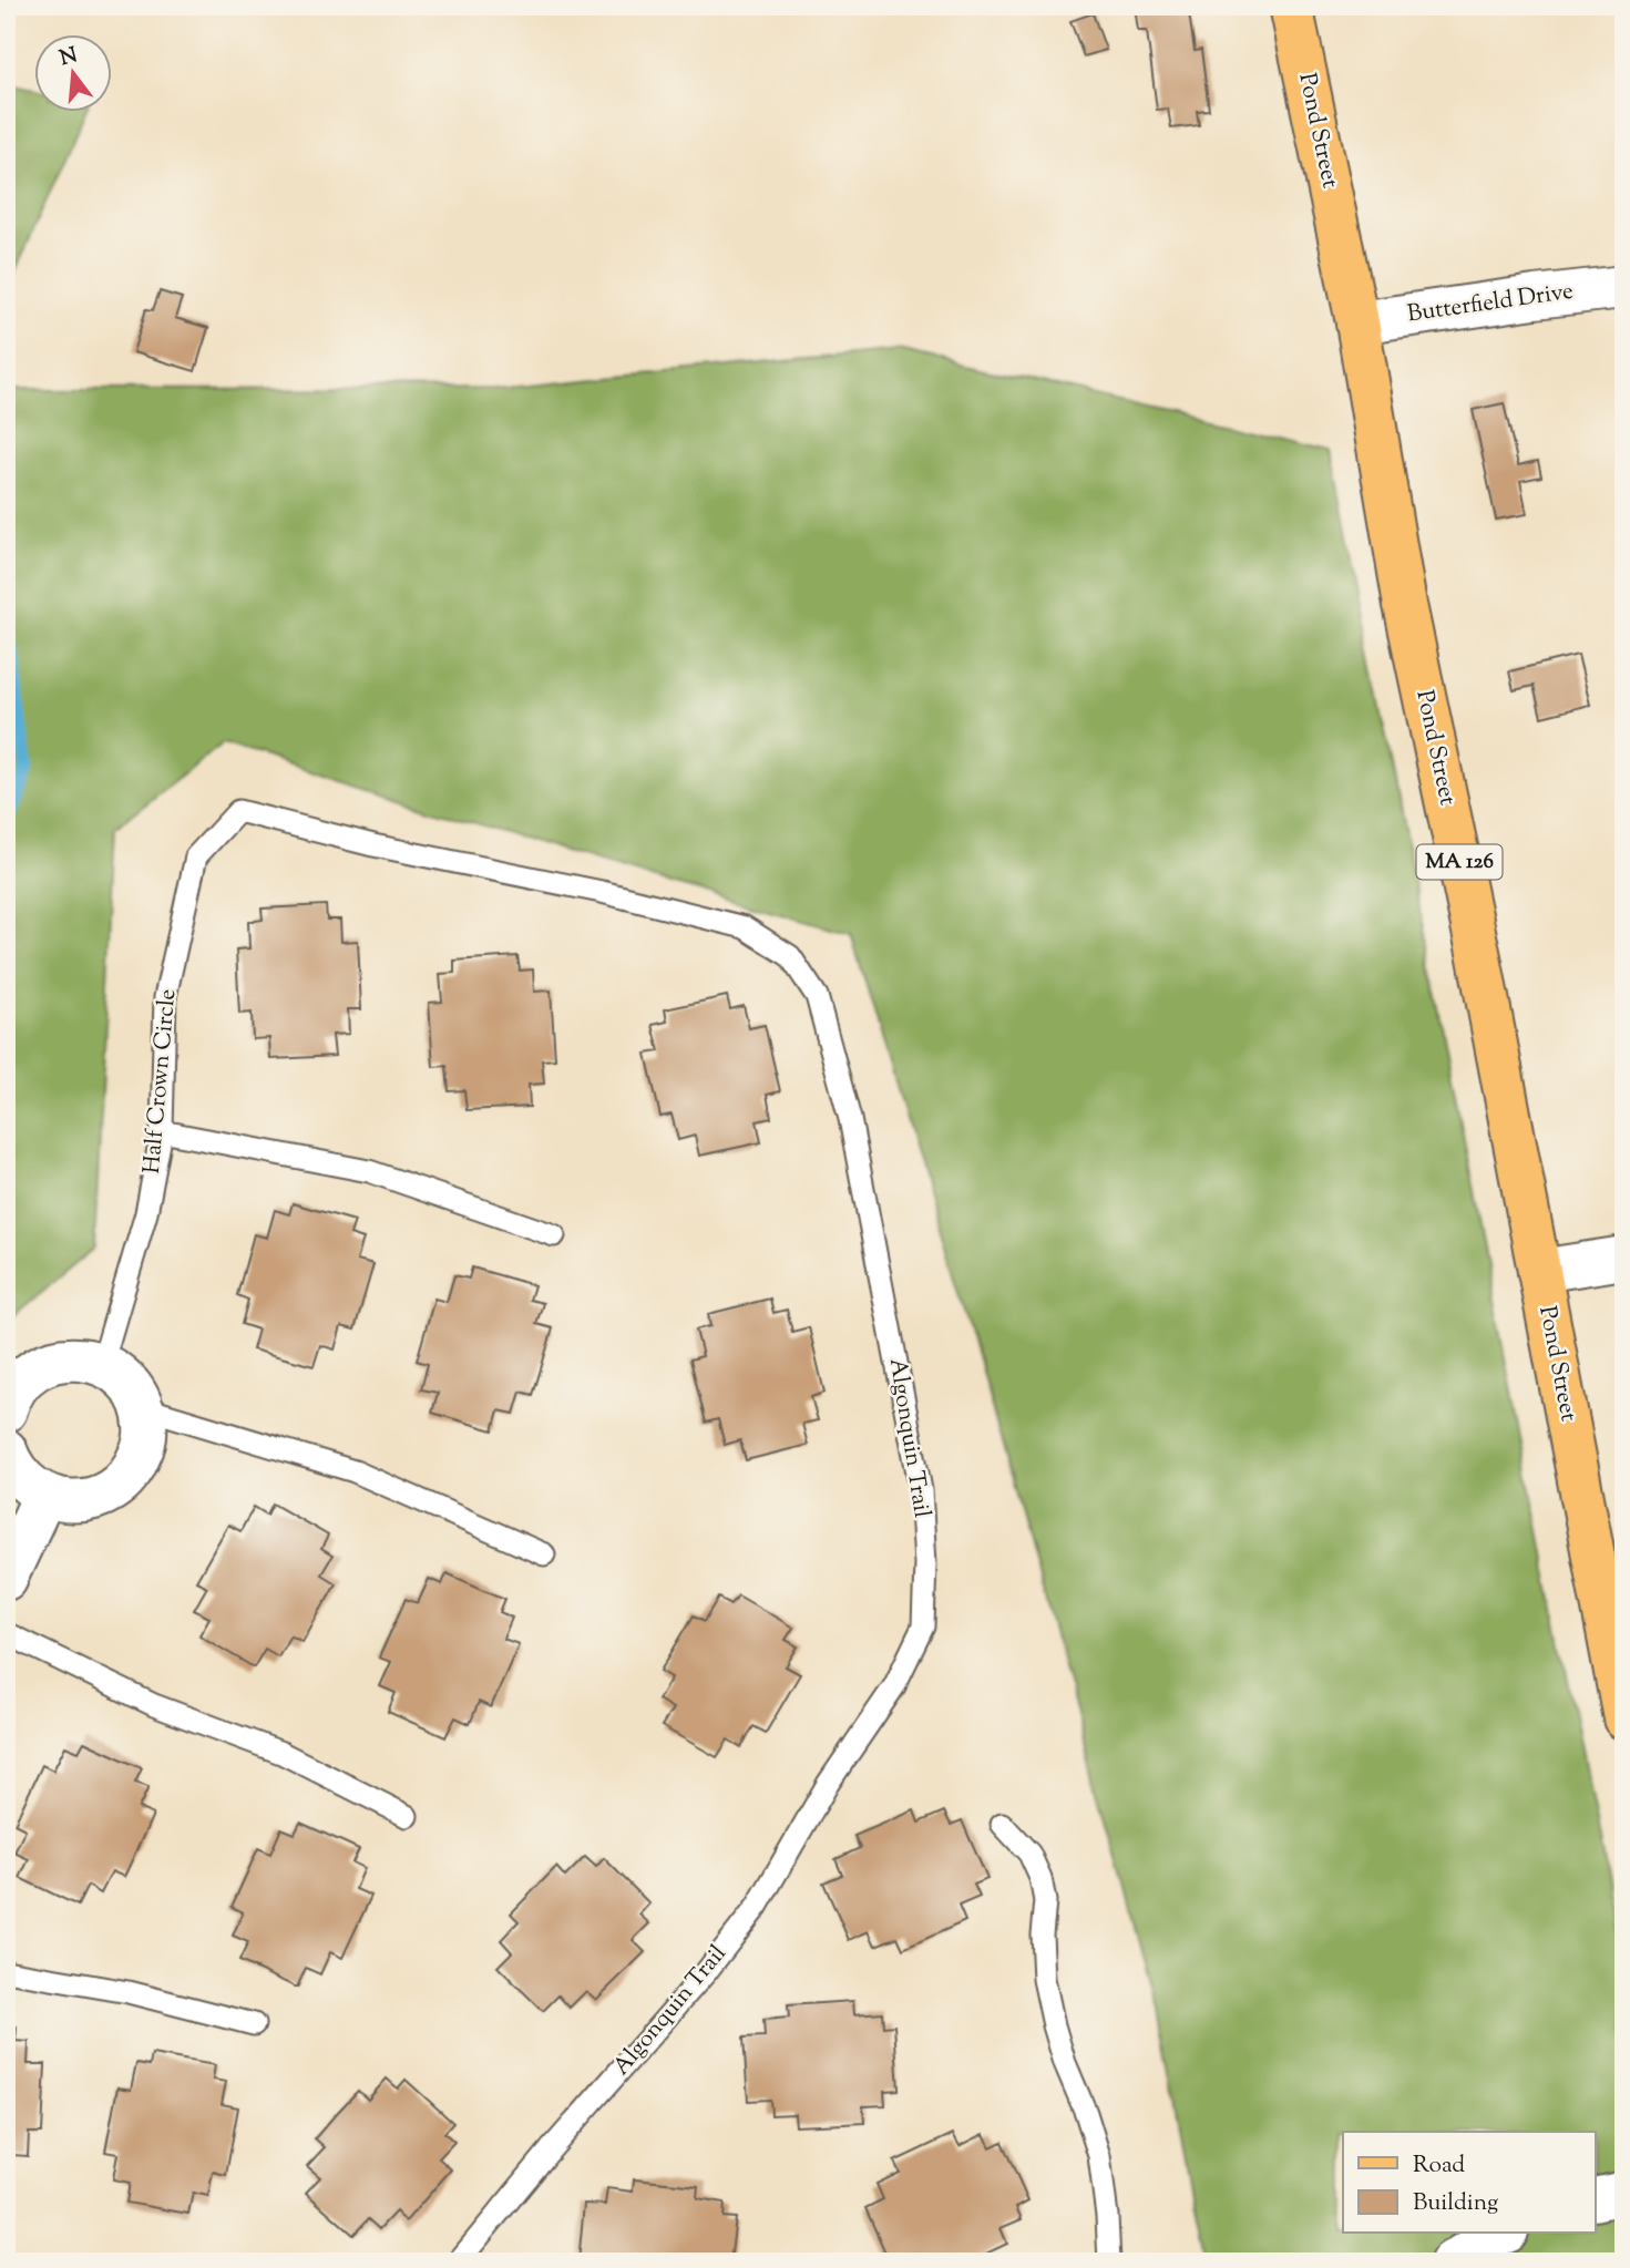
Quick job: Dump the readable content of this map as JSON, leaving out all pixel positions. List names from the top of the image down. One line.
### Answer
{"streets":{"main road":["Pond Street","MA 126"],"street":["Butterfield Drive"],"lane":["Half Crown Circle","Algonquin Trail"]},"crossings":[["Pond Street","Butterfield Drive"],["Half Crown Circle","Algonquin Trail"]],"legend":["Road","Building"],"north":"top"}
